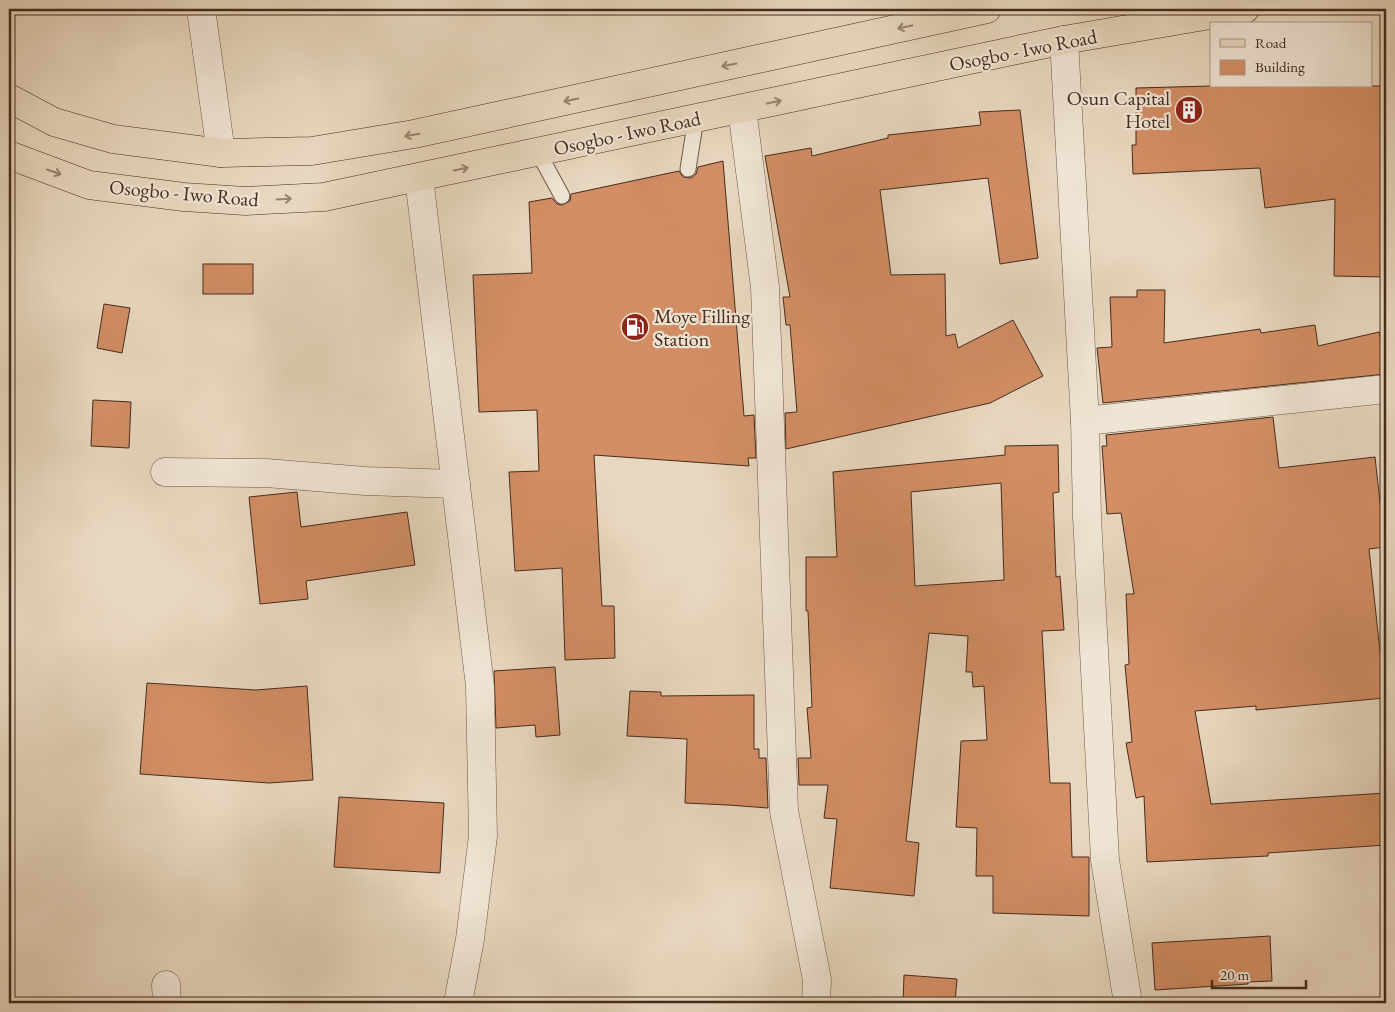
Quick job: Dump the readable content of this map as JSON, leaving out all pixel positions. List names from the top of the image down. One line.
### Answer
{"streets":{"main road":["Osogbo - Iwo Road"]},"places":{"building":["Osun Capital Hotel"],"fuel station":["Moye Filling Station"]},"legend":["Road","Building"],"scale_bar":"20 m"}
